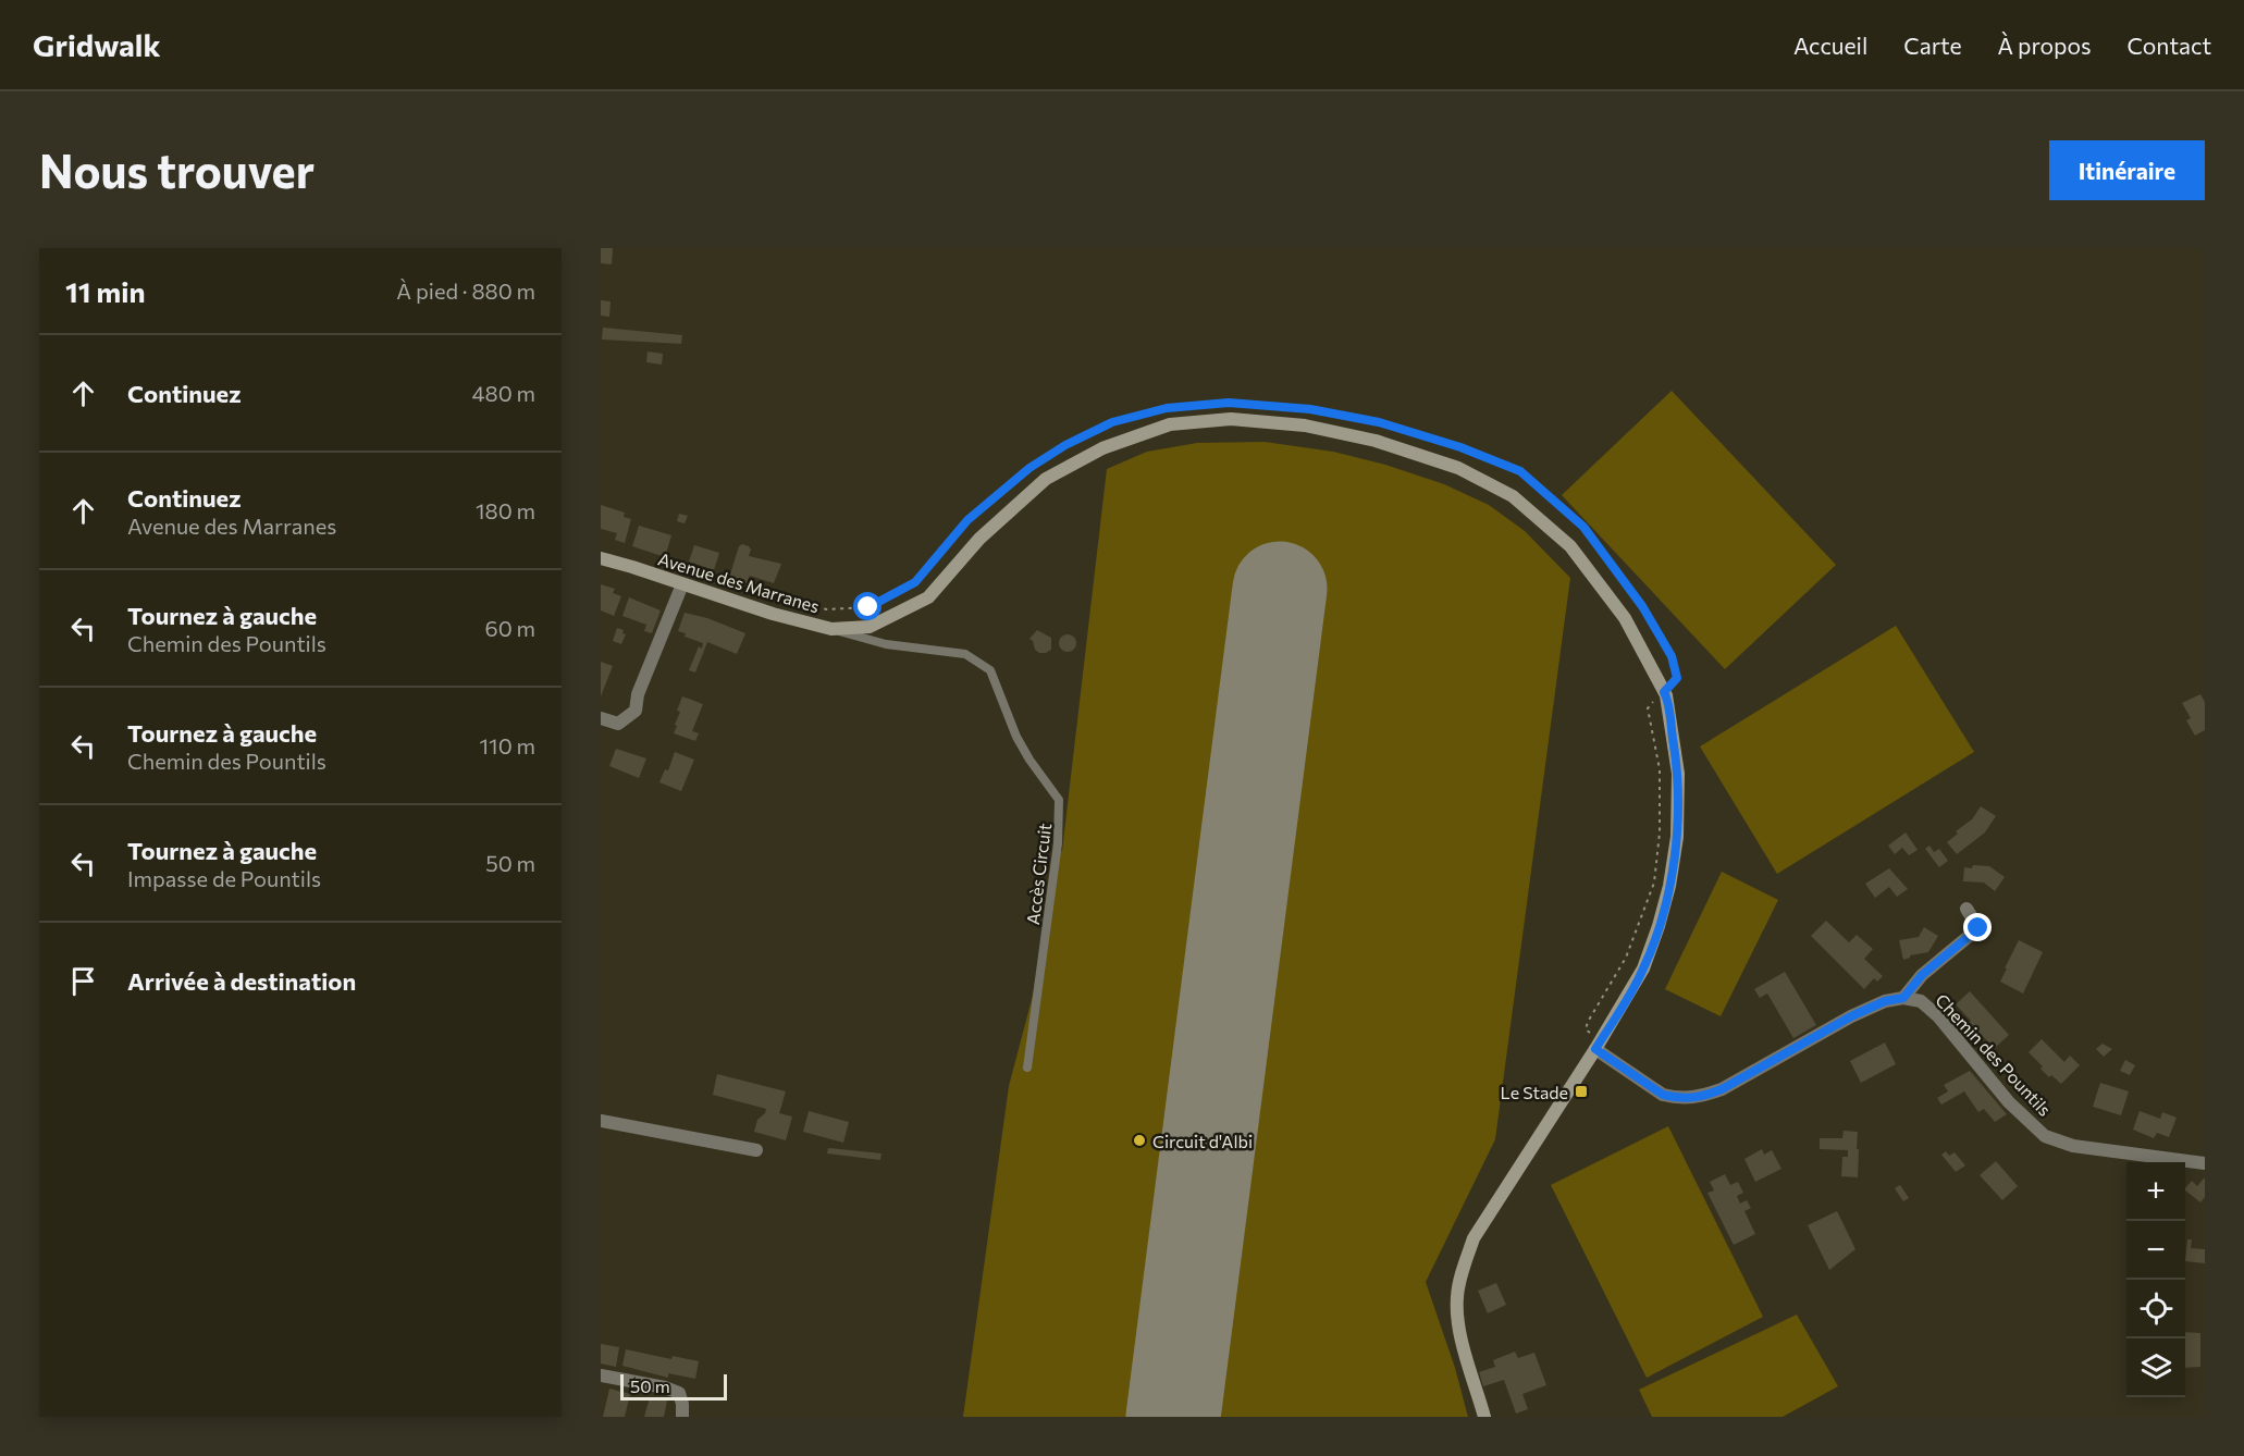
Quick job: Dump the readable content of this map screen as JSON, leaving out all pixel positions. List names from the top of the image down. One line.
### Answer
{"streets":{"street":["Avenue des Marranes","Chemin des Pountils"],"lane":["Accès Circuit"]},"crossings":[["Avenue des Marranes","Accès Circuit"]],"places":{"transit":["Le Stade"],"other":["Circuit d'Albi"]},"scale_bar":"50 m","page":{"header":"Gridwalk","nav":["Accueil","Carte","À propos","Contact"],"buttons":"Itinéraire","title":"Nous trouver","heading":["11 min","À pied · 880 m"],"list":[["Continuez","480 m"],["Continuez","Avenue des Marranes","180 m"],["Tournez à gauche","Chemin des Pountils","60 m"],["Tournez à gauche","Chemin des Pountils","110 m"],["Tournez à gauche","Impasse de Pountils","50 m"],"Arrivée à destination"],"map_buttons":["+","−"],"scale":"50 m"}}
